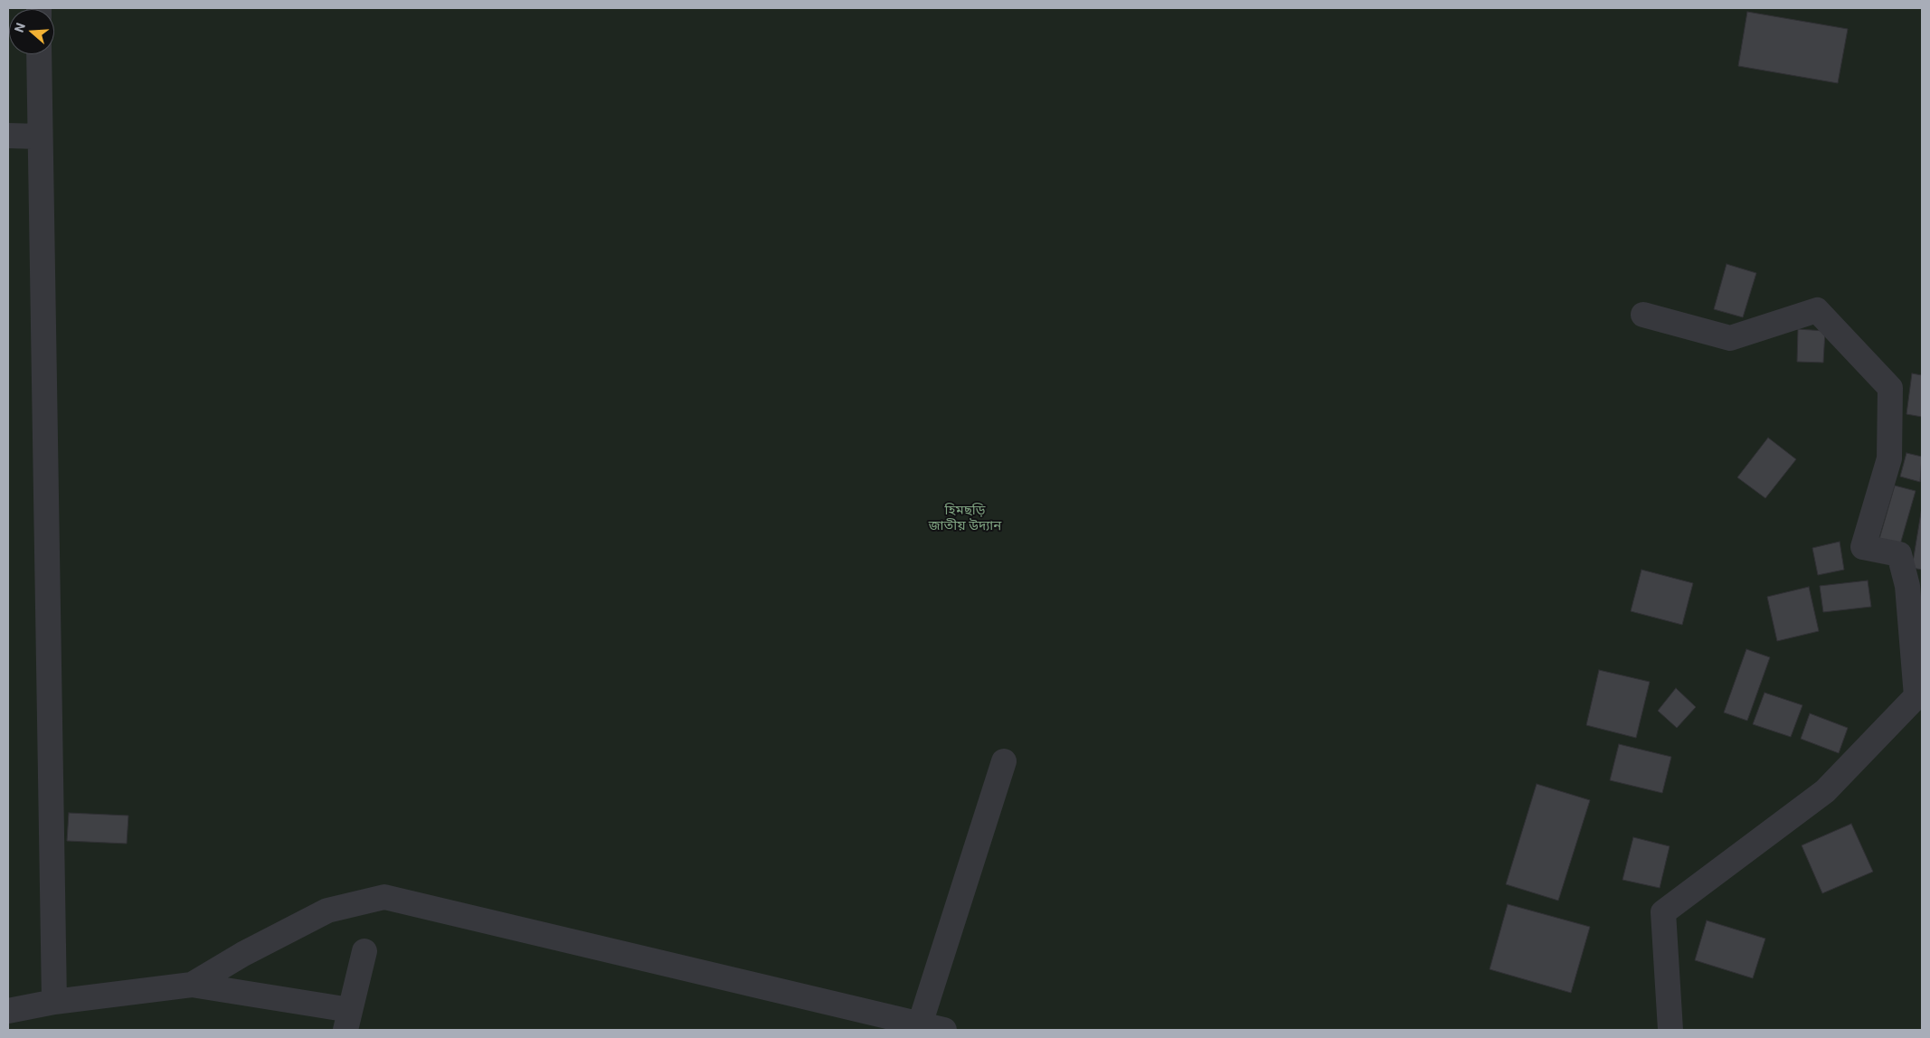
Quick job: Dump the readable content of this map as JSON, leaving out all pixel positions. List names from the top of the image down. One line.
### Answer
{"parks":["হিমছড়ি জাতীয় উদ্যান"],"north":"left"}
